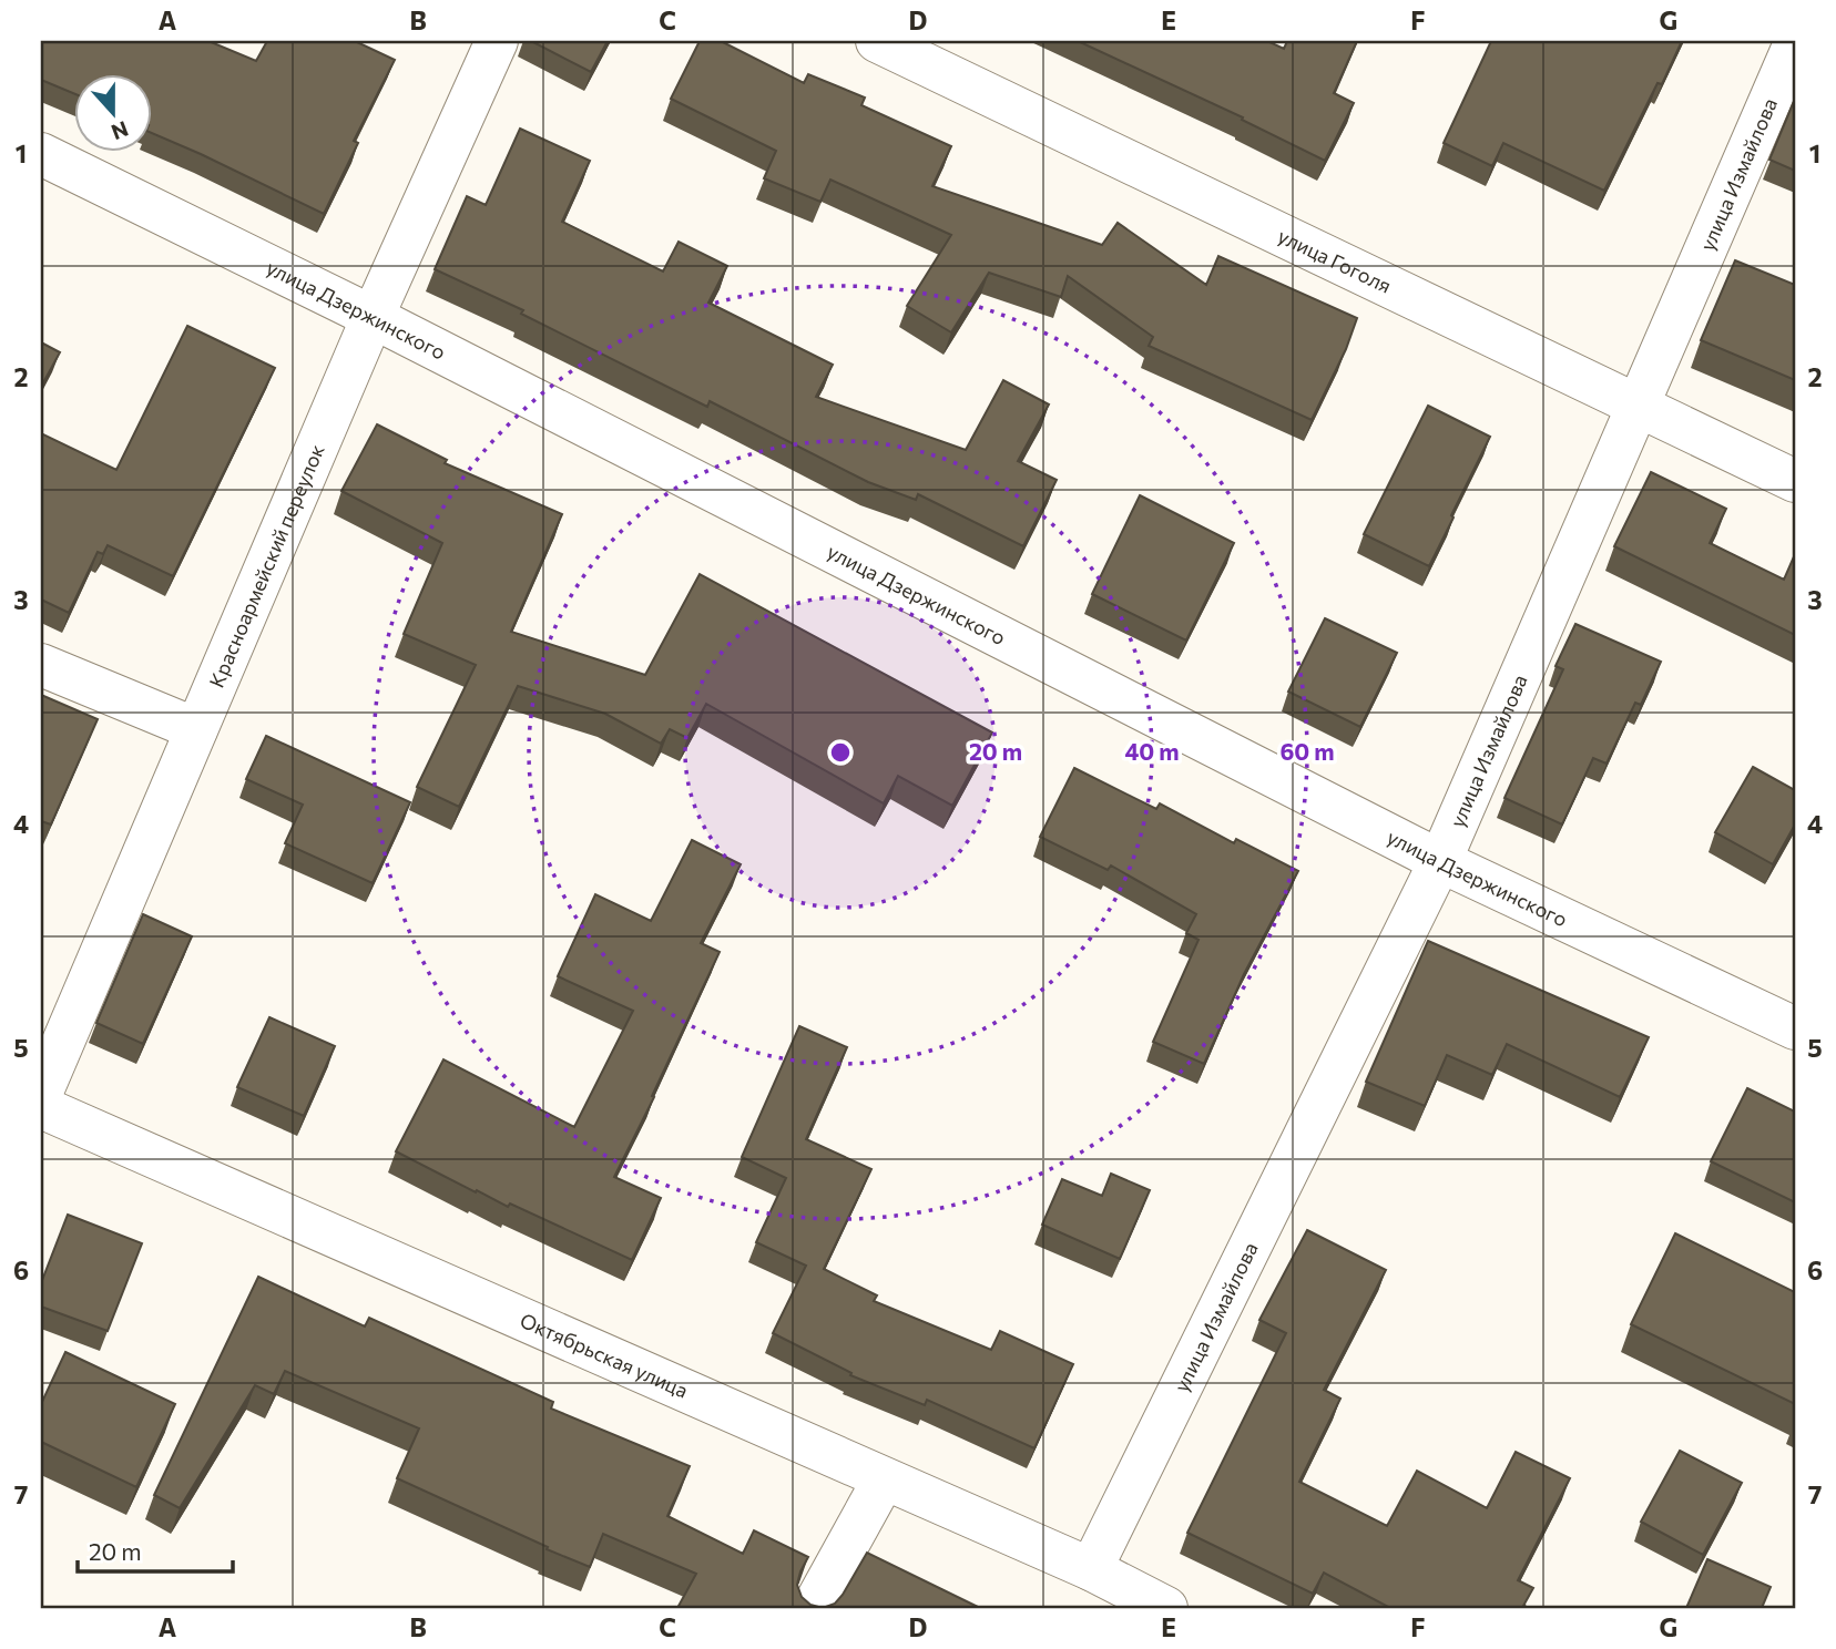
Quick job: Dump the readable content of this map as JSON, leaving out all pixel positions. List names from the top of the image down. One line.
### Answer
{"streets":{"street":["улица Измайлова","улица Гоголя","улица Дзержинского","Красноармейский переулок","Октябрьская улица"]},"crossings":[["улица Измайлова","улица Гоголя"],["улица Измайлова","улица Дзержинского"],["улица Измайлова","Октябрьская улица"],["улица Дзержинского","Красноармейский переулок"]],"scale_bar":"20 m","north":"bottom","grid":{"columns":["A","B","C","D","E","F","G"],"rows":["1","2","3","4","5","6","7"]},"rings":["20 m","40 m","60 m"]}
